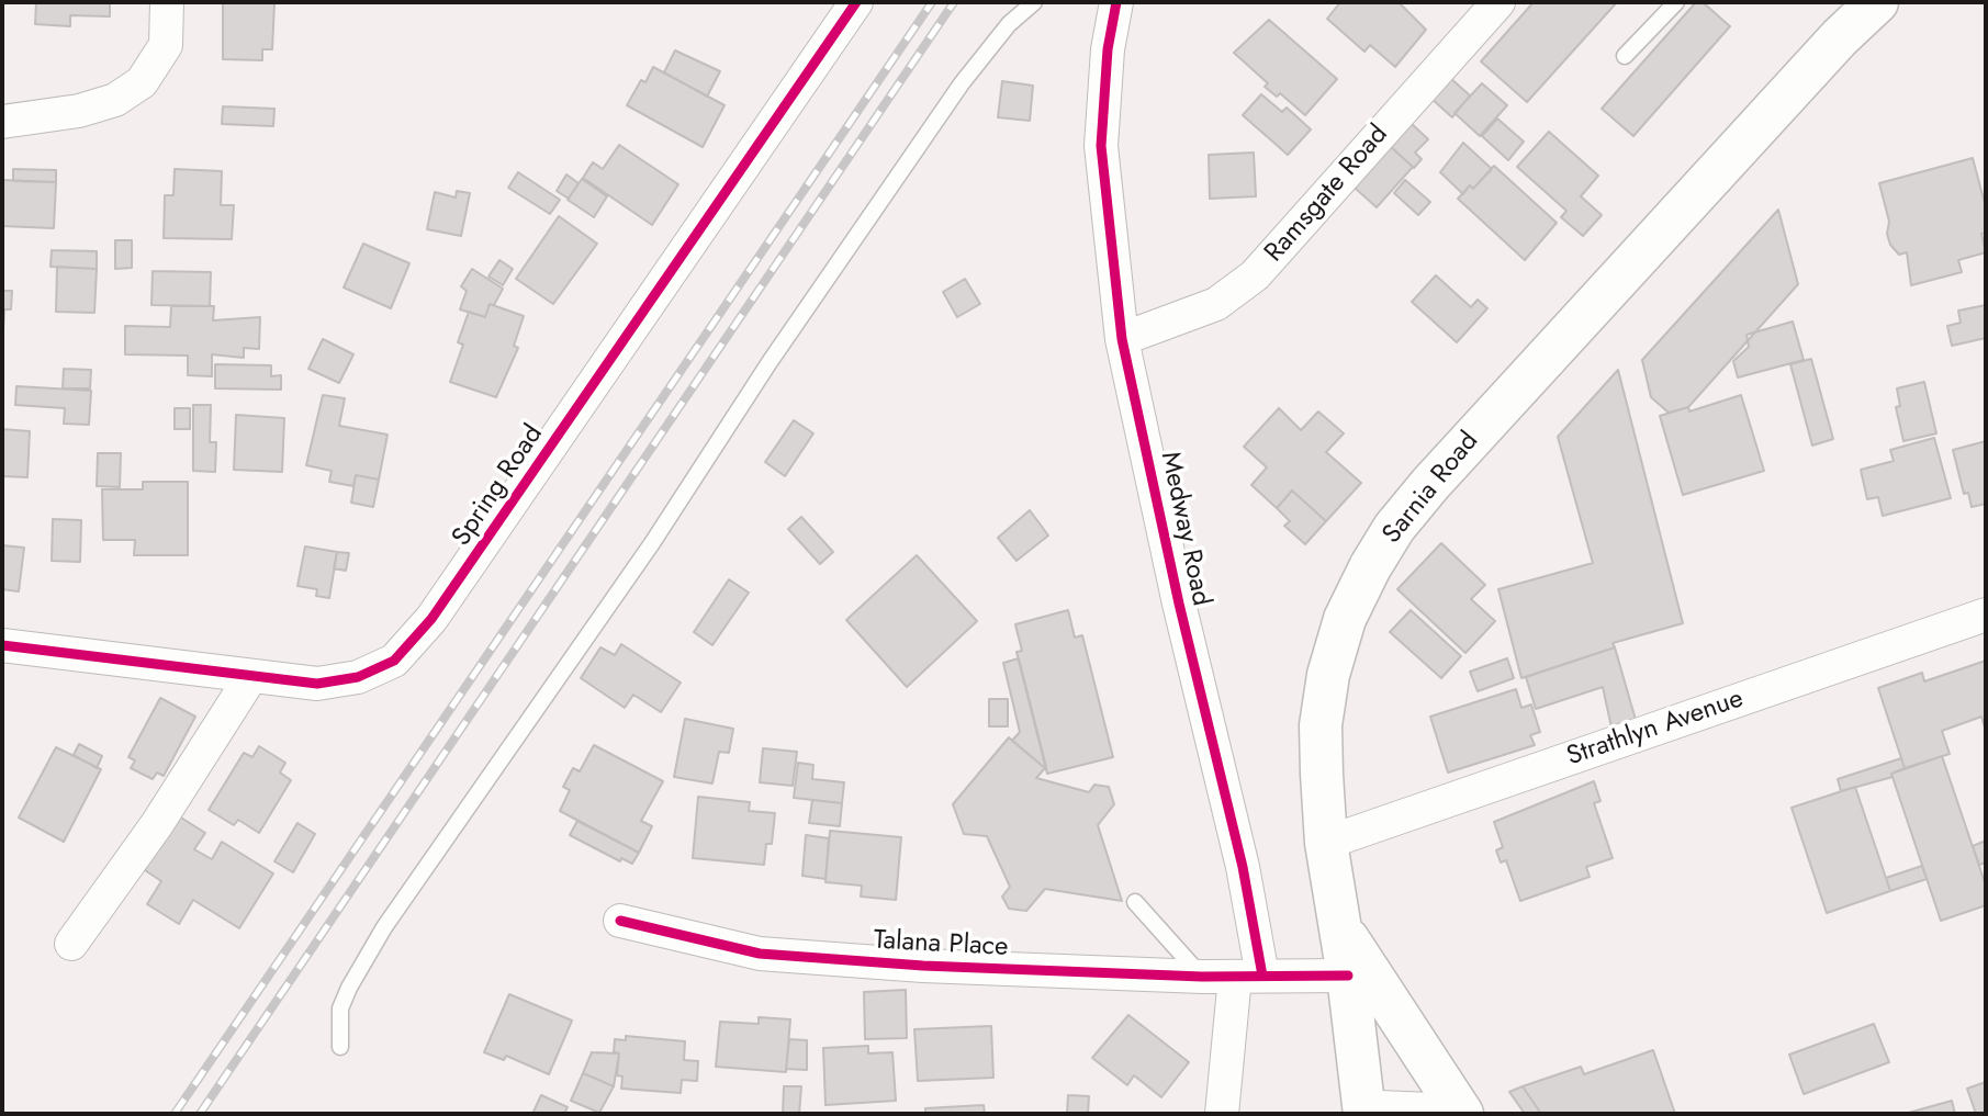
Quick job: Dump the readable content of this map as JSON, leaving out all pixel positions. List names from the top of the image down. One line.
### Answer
{"streets":{"main road":["Sarnia Road"],"street":["Ramsgate Road","Spring Road","Medway Road","Strathlyn Avenue","Talana Place"]},"crossings":[["Ramsgate Road","Medway Road"],["Sarnia Road","Strathlyn Avenue"],["Medway Road","Talana Place"]]}
